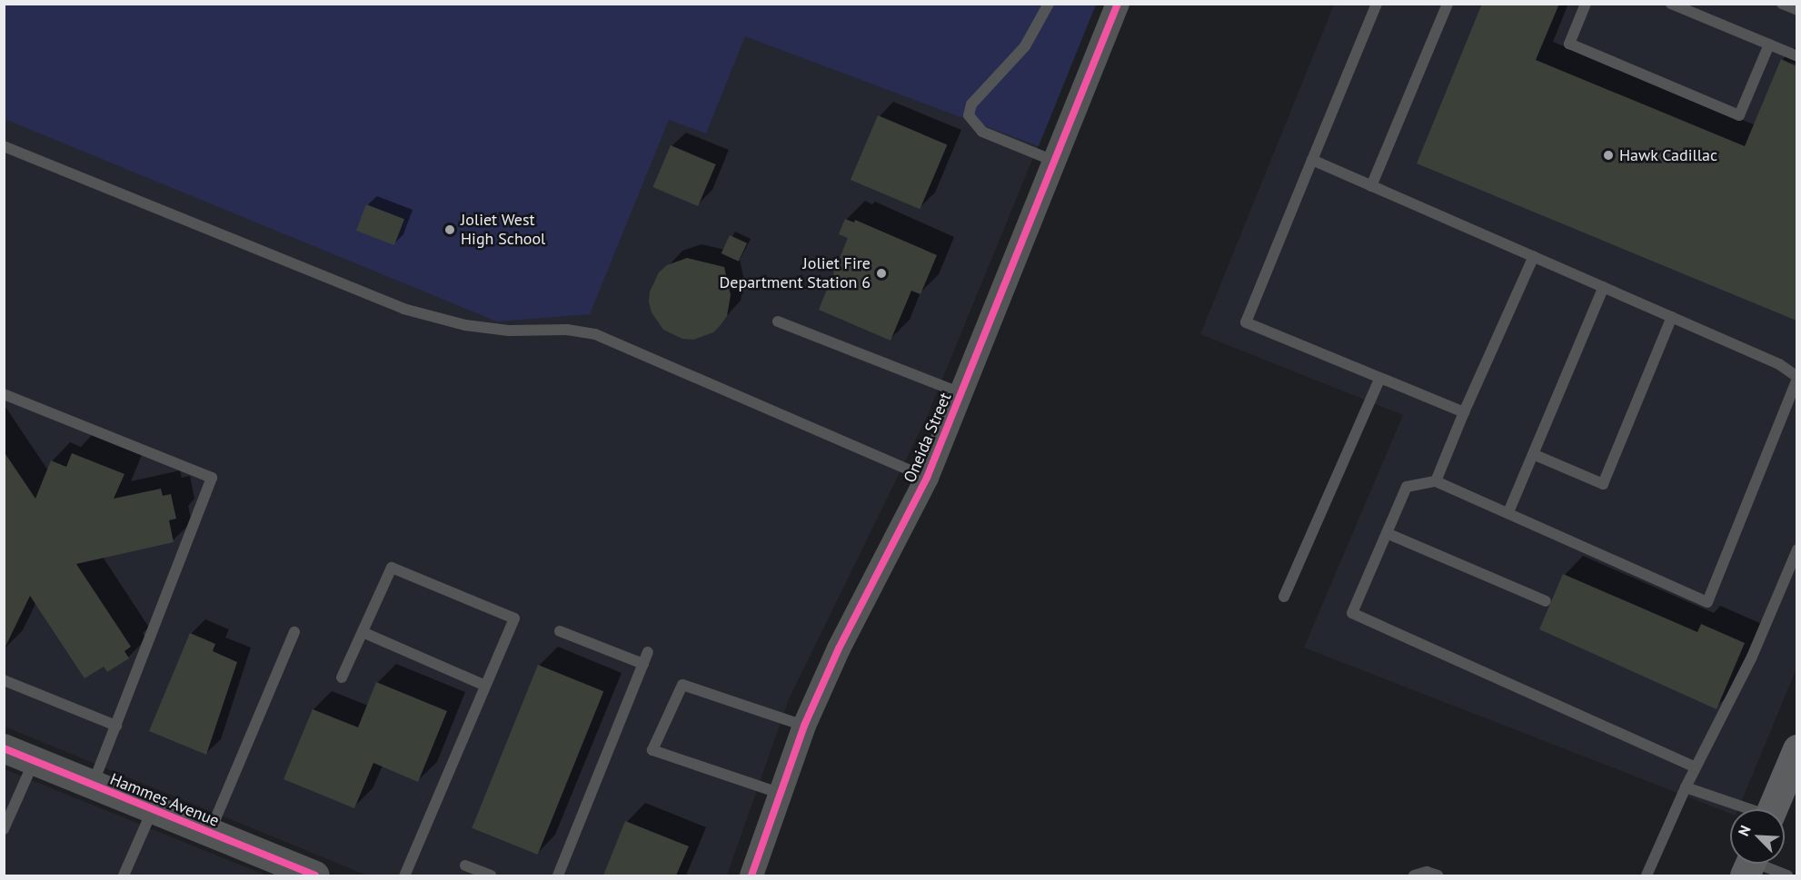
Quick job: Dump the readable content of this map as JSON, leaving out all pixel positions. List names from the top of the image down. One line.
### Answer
{"streets":{"street":["Oneida Street","Hammes Avenue"]},"places":["Hawk Cadillac","Joliet West High School","Joliet Fire Department Station 6"],"north":"top left"}
